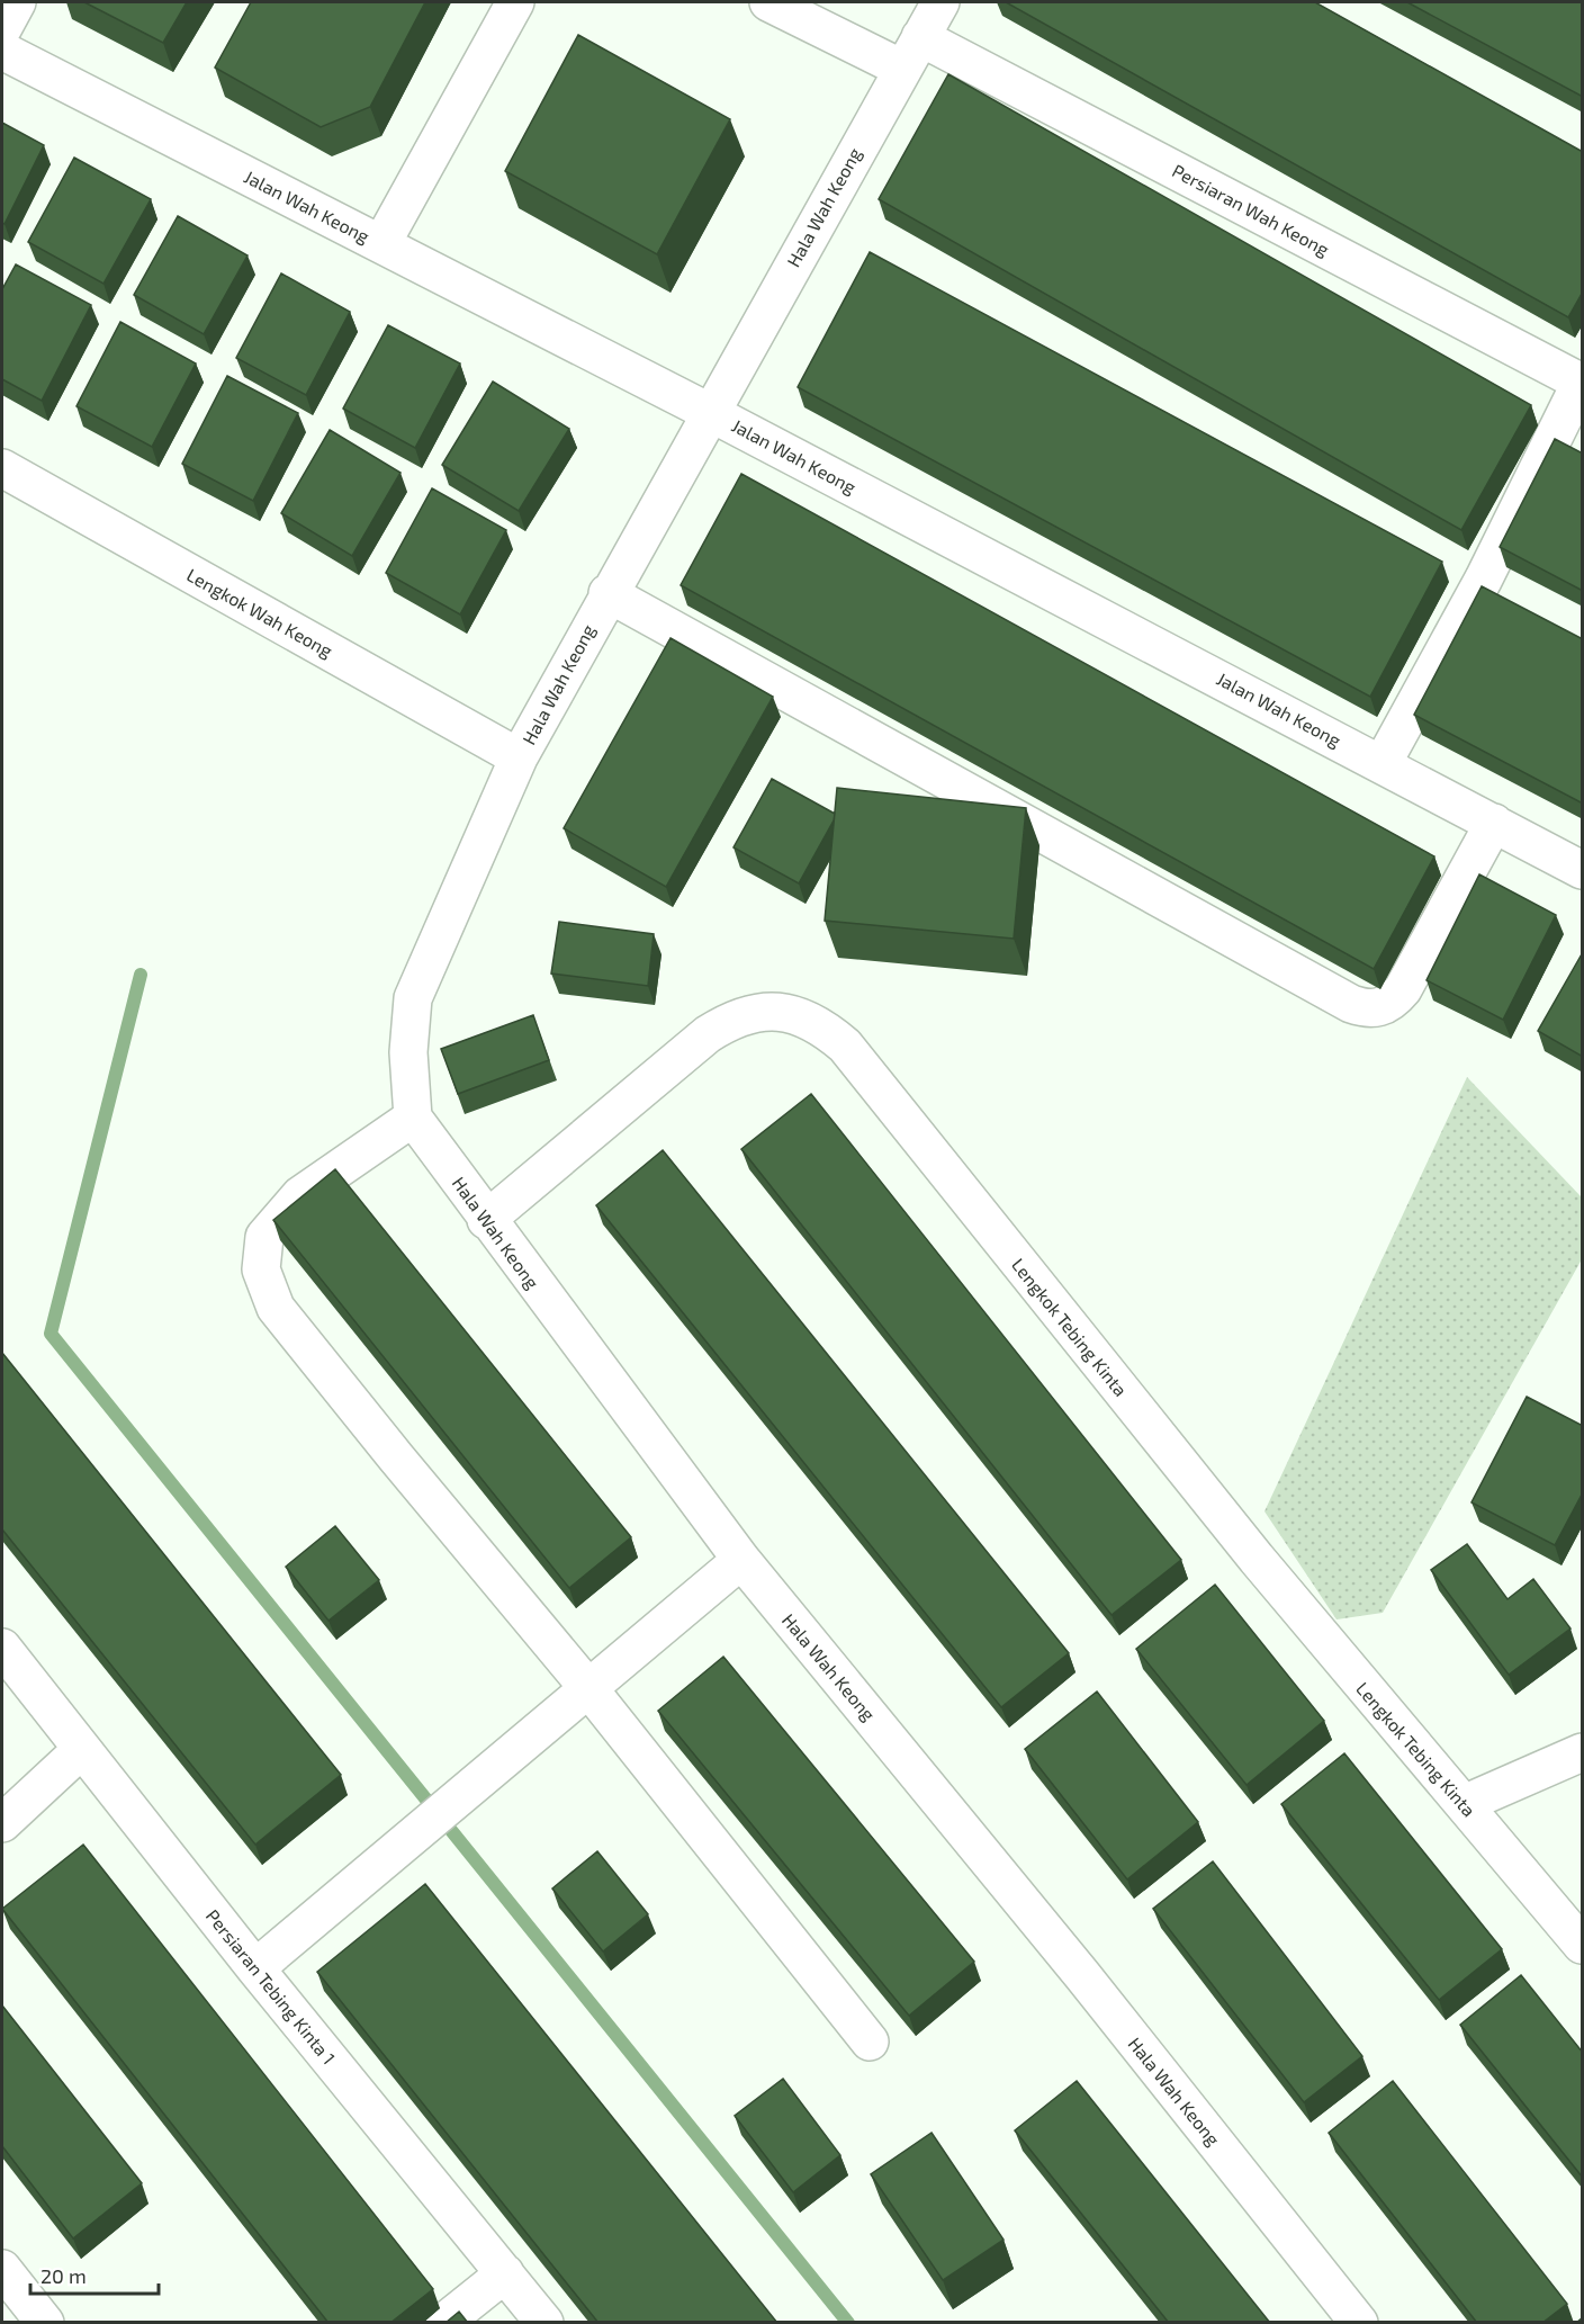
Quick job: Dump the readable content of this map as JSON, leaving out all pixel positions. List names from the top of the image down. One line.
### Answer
{"streets":{"street":["Jalan Wah Keong","Hala Wah Keong","Persiaran Wah Keong","Lengkok Wah Keong","Lengkok Tebing Kinta","Persiaran Tebing Kinta 1"]},"crossings":[["Jalan Wah Keong","Hala Wah Keong"],["Hala Wah Keong","Persiaran Wah Keong"],["Hala Wah Keong","Lengkok Wah Keong"],["Hala Wah Keong","Lengkok Tebing Kinta"]],"scale_bar":"20 m"}
